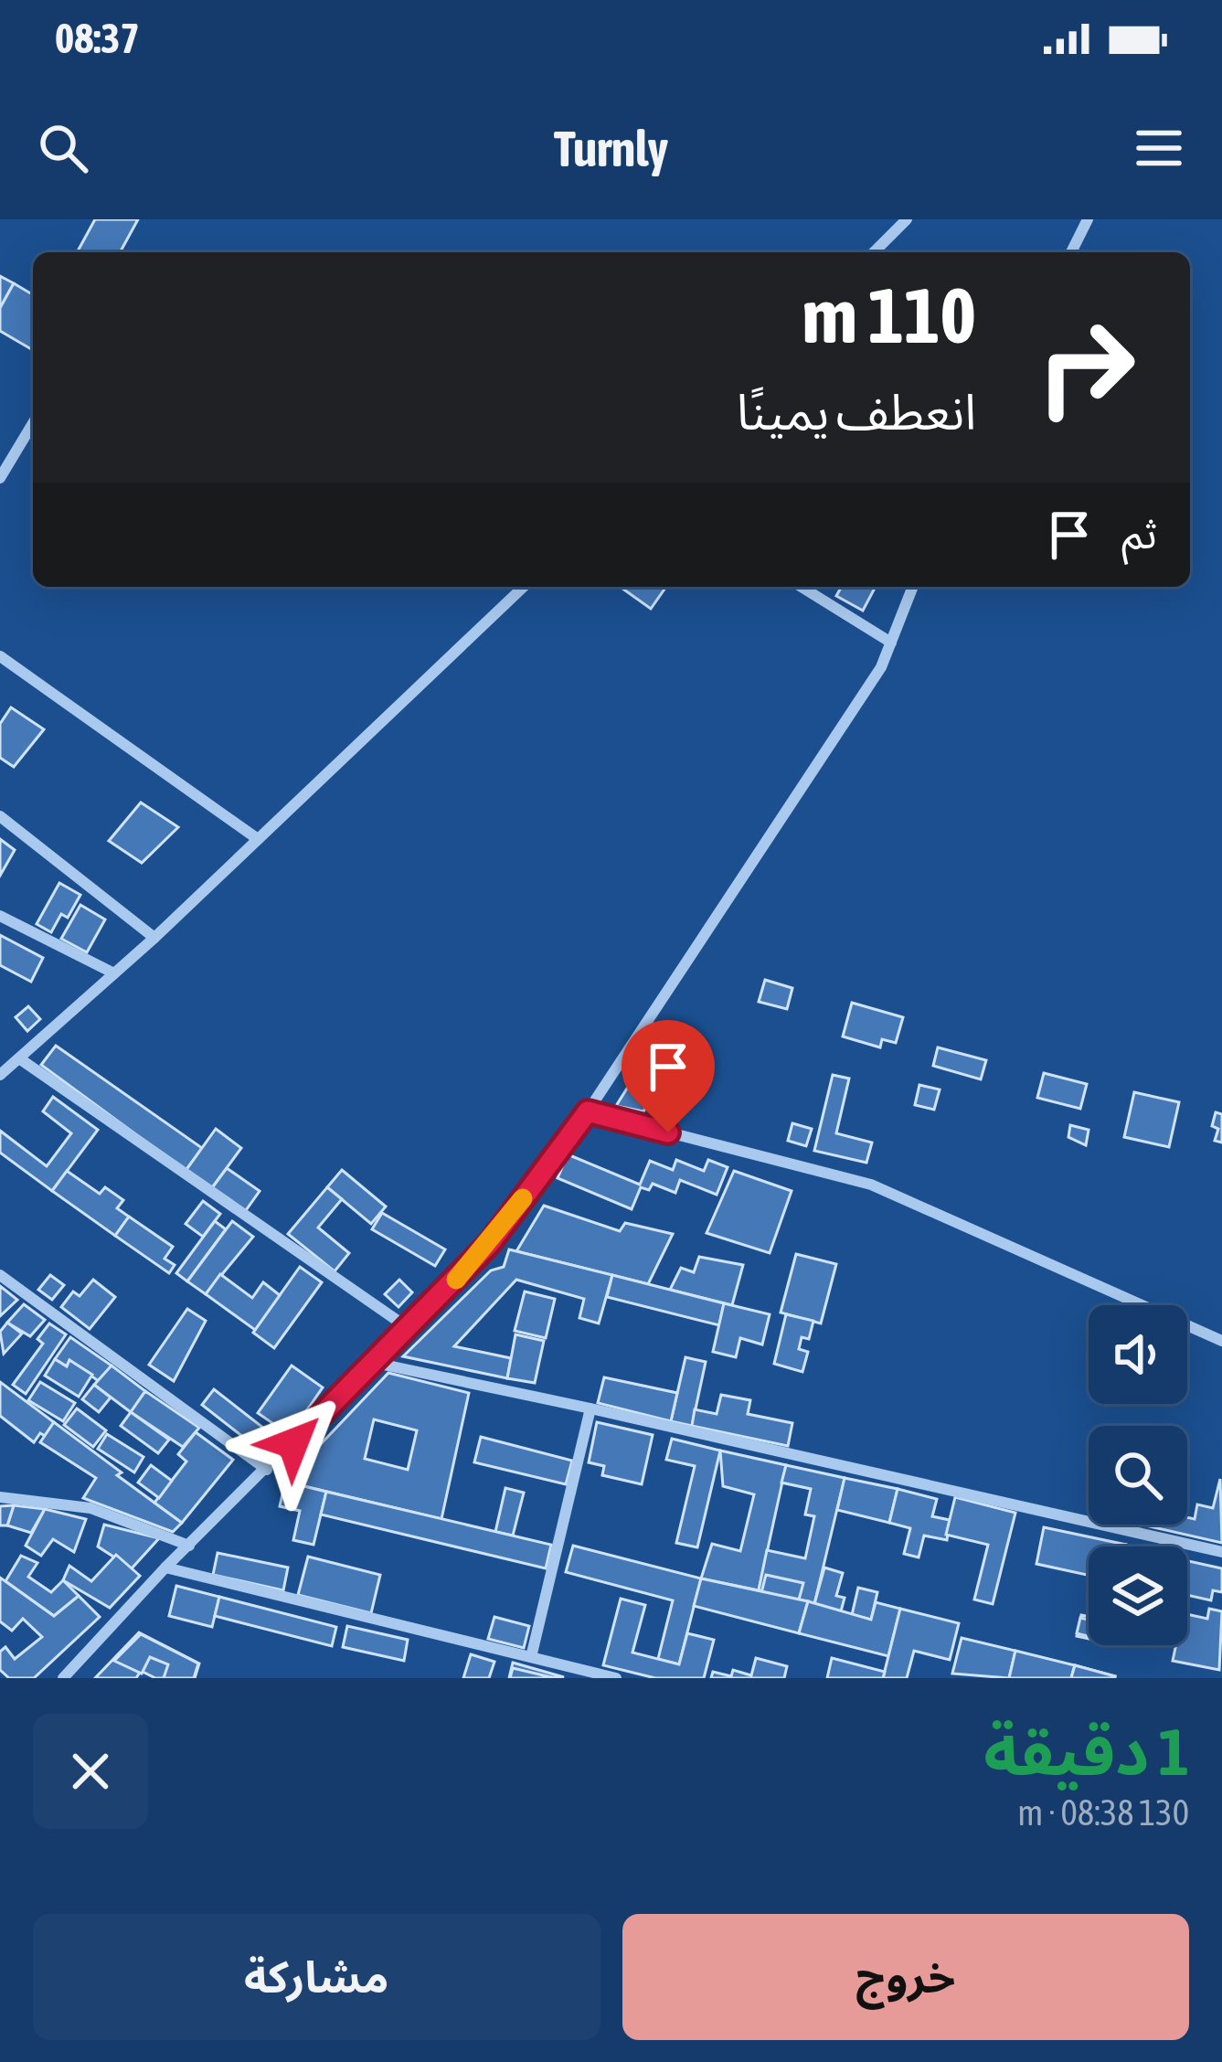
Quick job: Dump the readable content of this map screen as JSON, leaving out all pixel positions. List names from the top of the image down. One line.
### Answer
{"page":{"status":"08:37","header":"Turnly","turn":["110 m","انعطف يمينًا"],"then":"ثم","heading":["1 دقيقة","130 m · 08:38"],"buttons":["خروج","مشاركة"]}}
